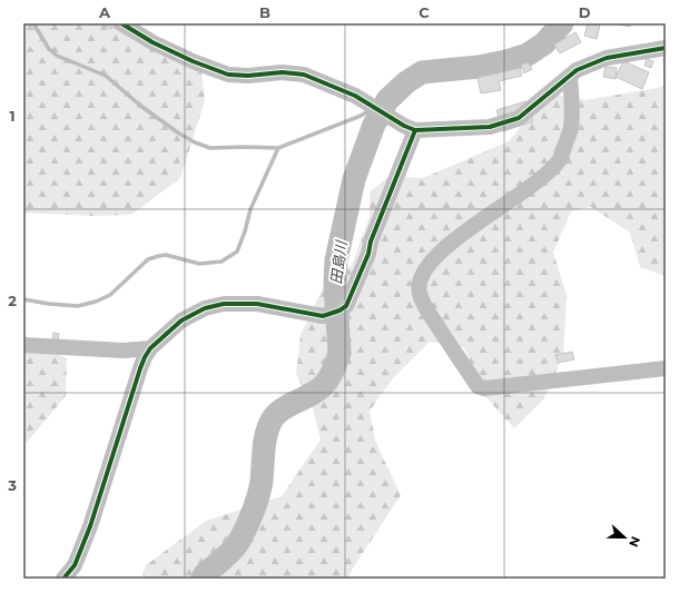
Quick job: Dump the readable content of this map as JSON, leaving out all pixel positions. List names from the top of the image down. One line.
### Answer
{"water":["田島川"],"north":"right","grid":{"columns":["A","B","C","D"],"rows":["1","2","3"]}}
